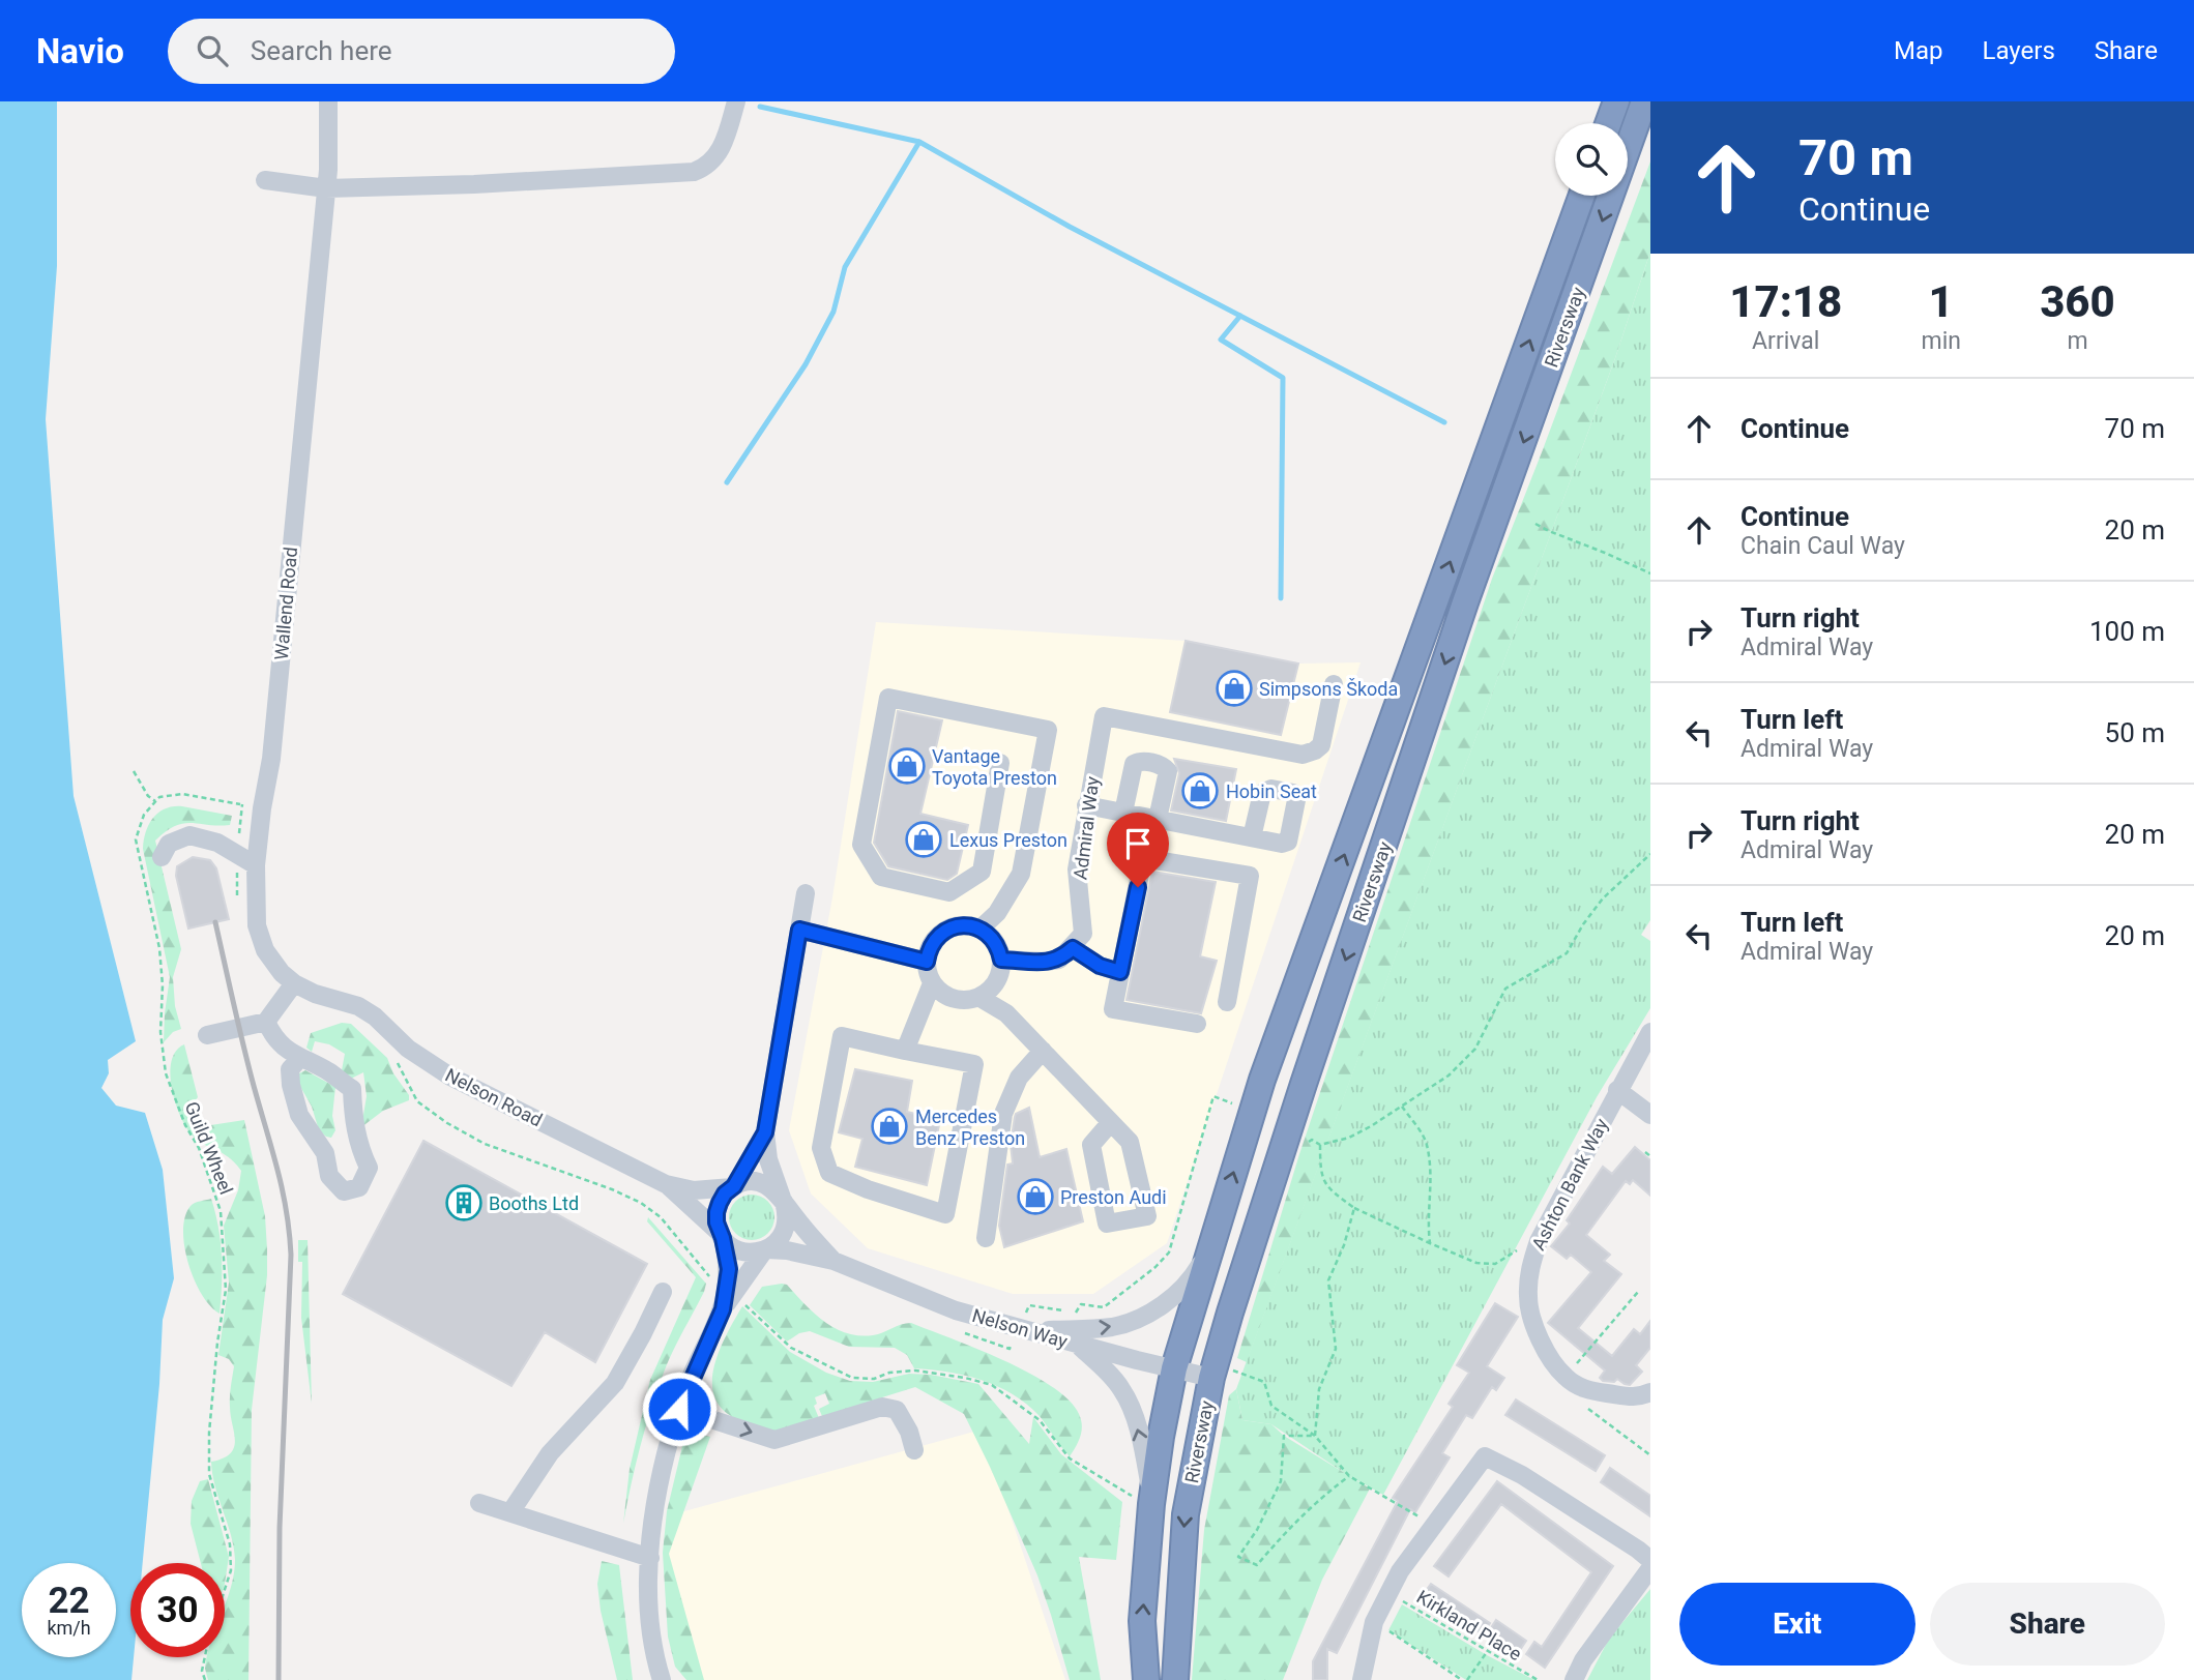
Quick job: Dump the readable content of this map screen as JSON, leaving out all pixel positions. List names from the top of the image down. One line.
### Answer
{"streets":{"highway":["Riversway"],"street":["Wallend Road","Admiral Way","Nelson Road","Ashton Bank Way","Nelson Way"],"path":["Guild Wheel","Kirkland Place"]},"crossings":[["Riversway","Nelson Way"],["Wallend Road","Nelson Road"],["Nelson Road","Nelson Way"]],"places":{"shop":["Simpsons Škoda","Vantage Toyota Preston","Hobin Seat","Lexus Preston","Mercedes Benz Preston","Preston Audi"],"building":["Booths Ltd"]},"page":{"header":"Navio","search":"Search here","nav":["Map","Layers","Share"],"turn":["70 m","Continue"],"eta":["17:18","Arrival","1","min","360","m"],"list":[{"name":"Continue","value":"70 m"},{"name":"Continue","note":"Chain Caul Way","value":"20 m"},{"name":"Turn right","note":"Admiral Way","value":"100 m"},{"name":"Turn left","note":"Admiral Way","value":"50 m"},{"name":"Turn right","note":"Admiral Way","value":"20 m"},{"name":"Turn left","note":"Admiral Way","value":"20 m"}],"speed":"22 km/h","limit":"30","buttons":["Exit","Share"]}}
